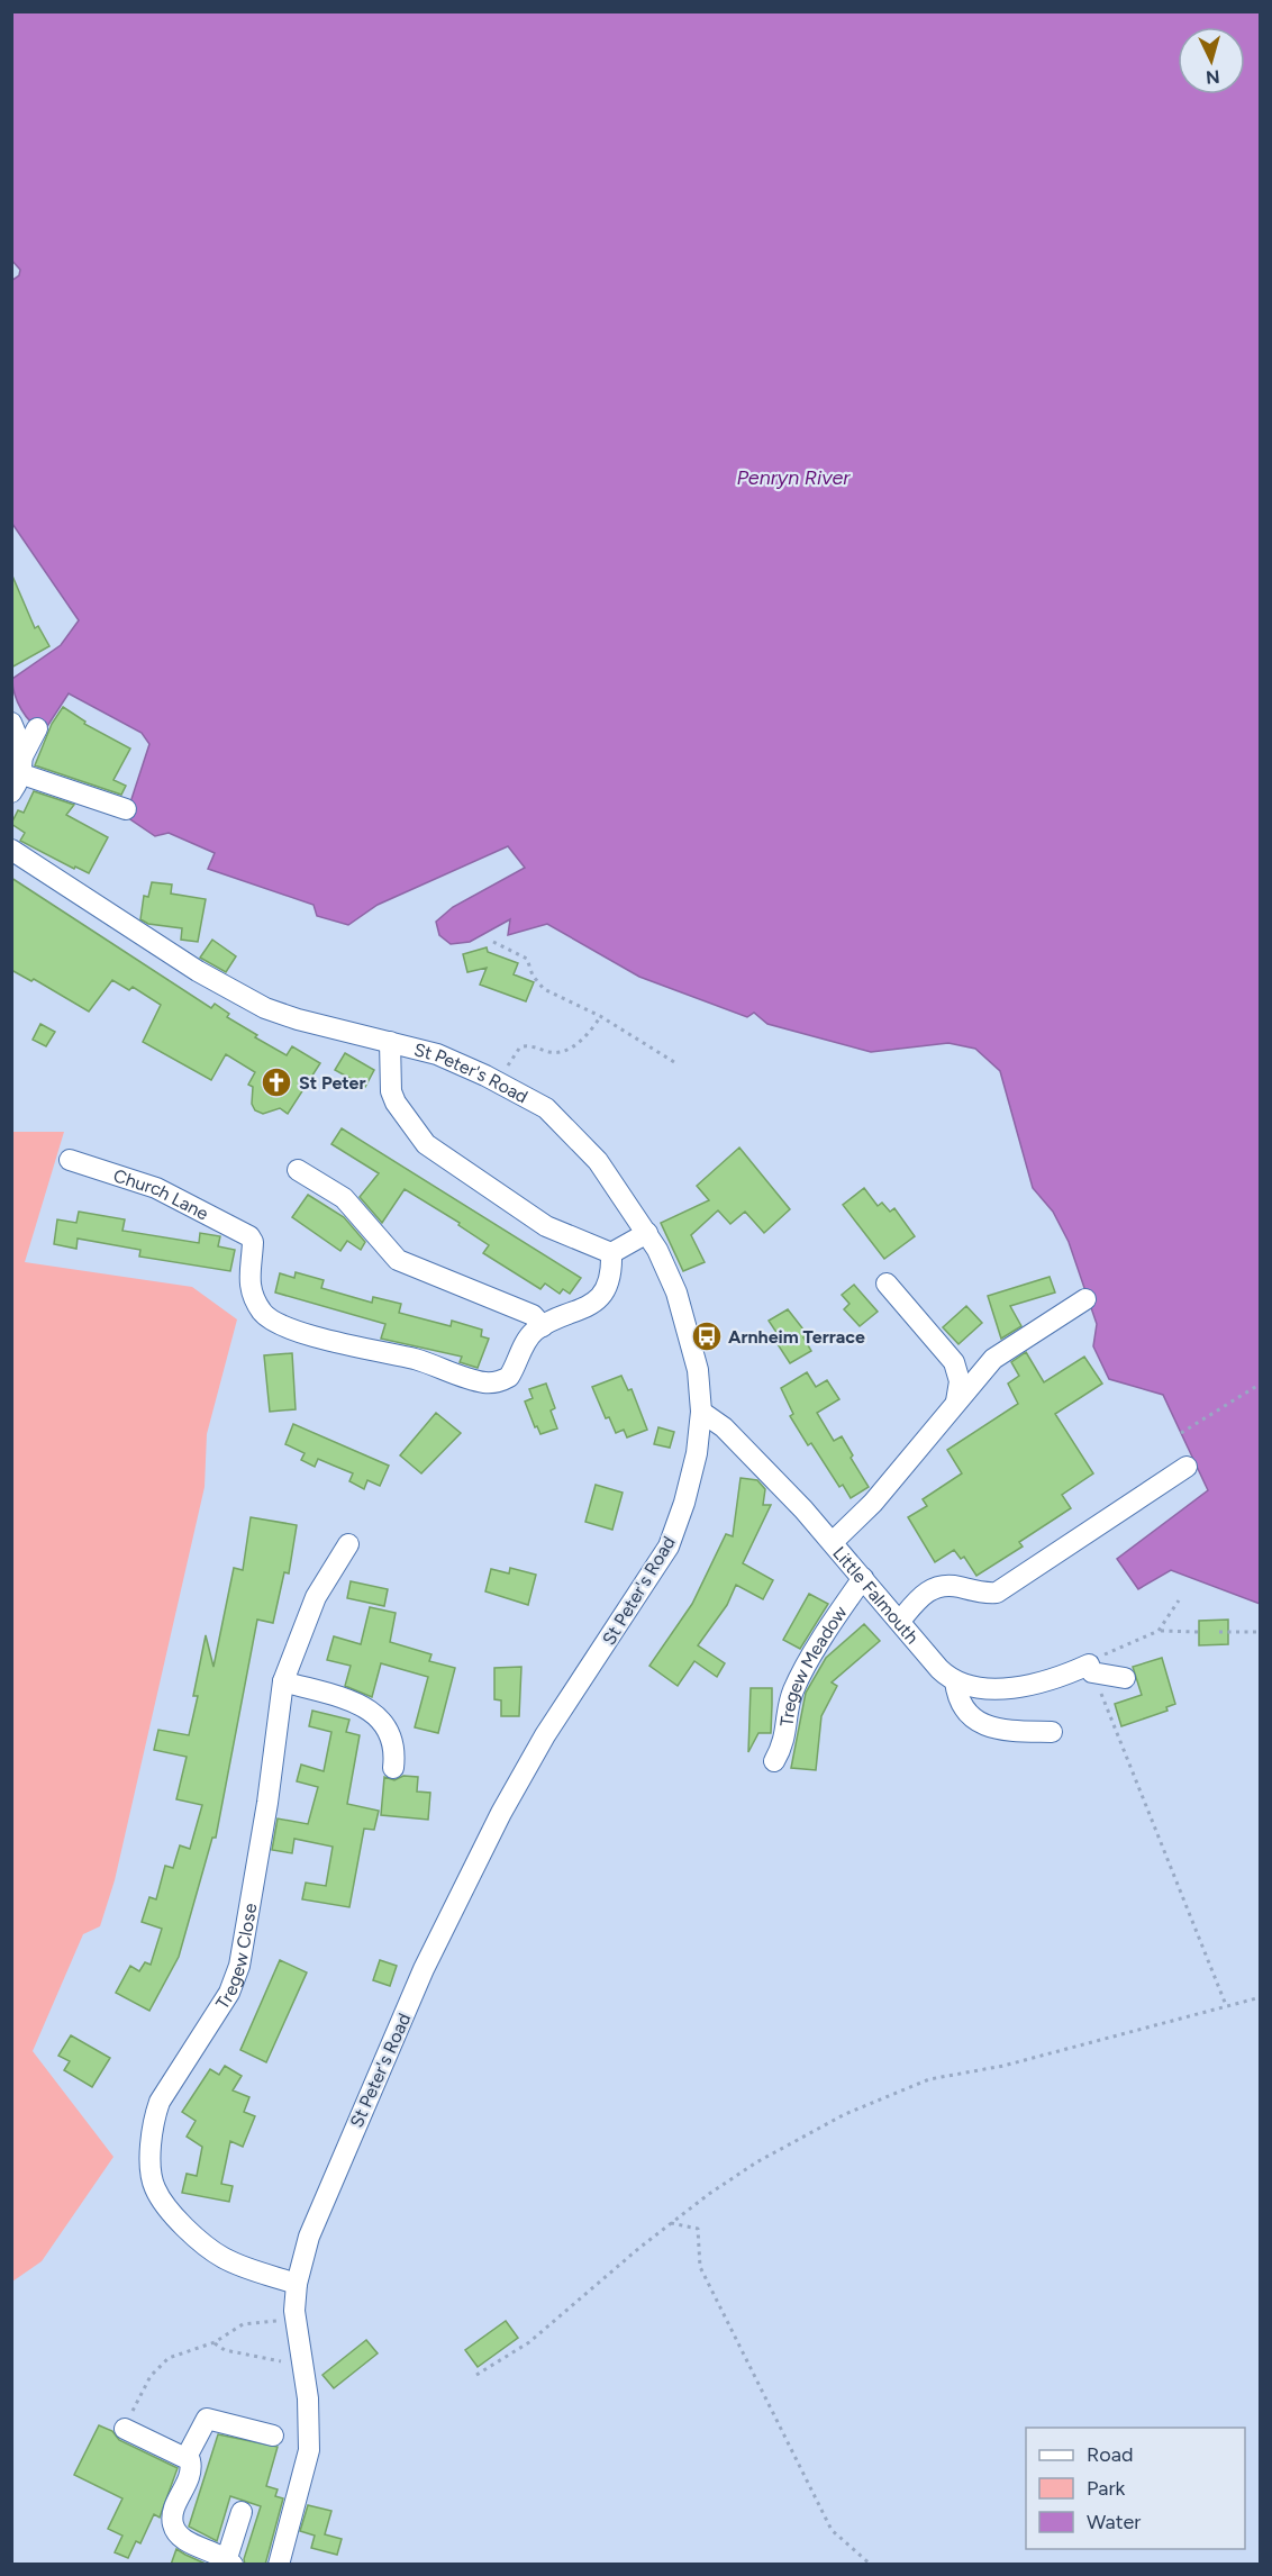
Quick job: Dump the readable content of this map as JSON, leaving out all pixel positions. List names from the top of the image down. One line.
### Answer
{"streets":{"street":["St Peter's Road","Church Lane","Little Falmouth","Tregew Meadow","Tregew Close"]},"crossings":[["St Peter's Road","Little Falmouth"],["St Peter's Road","Tregew Close"],["Little Falmouth","Tregew Meadow"]],"water":["Penryn River"],"places":{"church":["St Peter"],"bus stop":["Arnheim Terrace"]},"legend":["Road","Park","Water"],"north":"bottom"}
